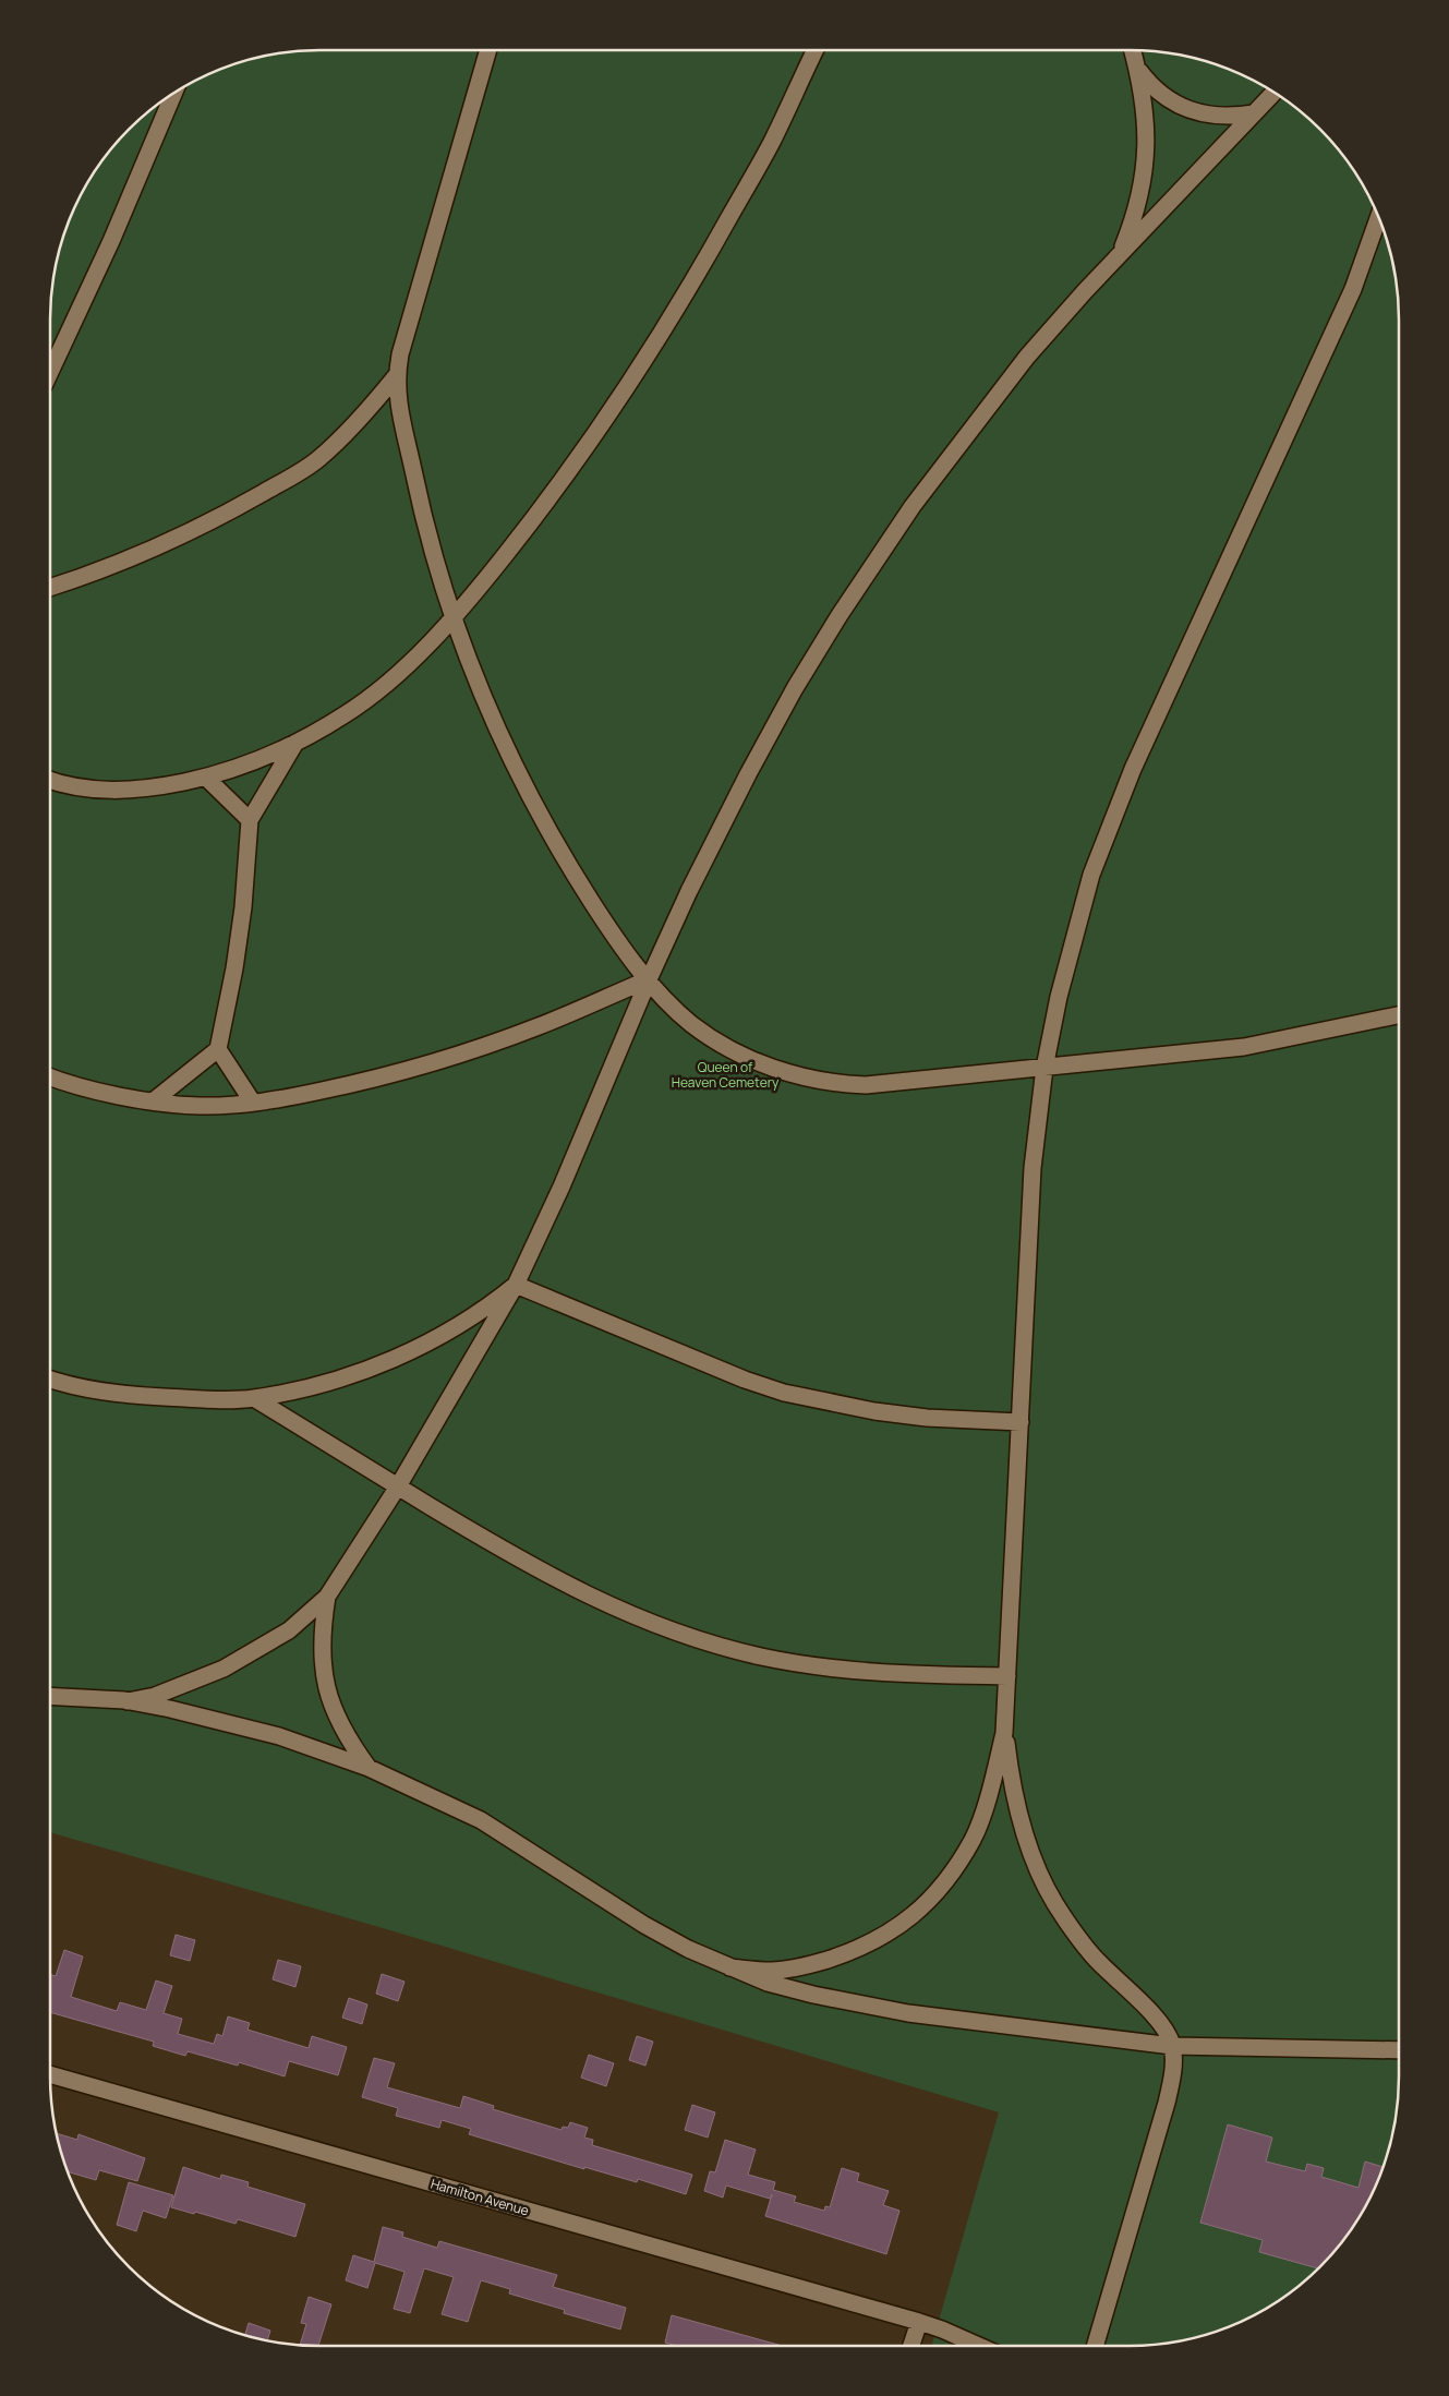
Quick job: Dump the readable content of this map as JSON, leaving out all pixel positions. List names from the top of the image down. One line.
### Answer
{"streets":{"street":["Hamilton Avenue"]},"parks":["Queen of Heaven Cemetery"]}
